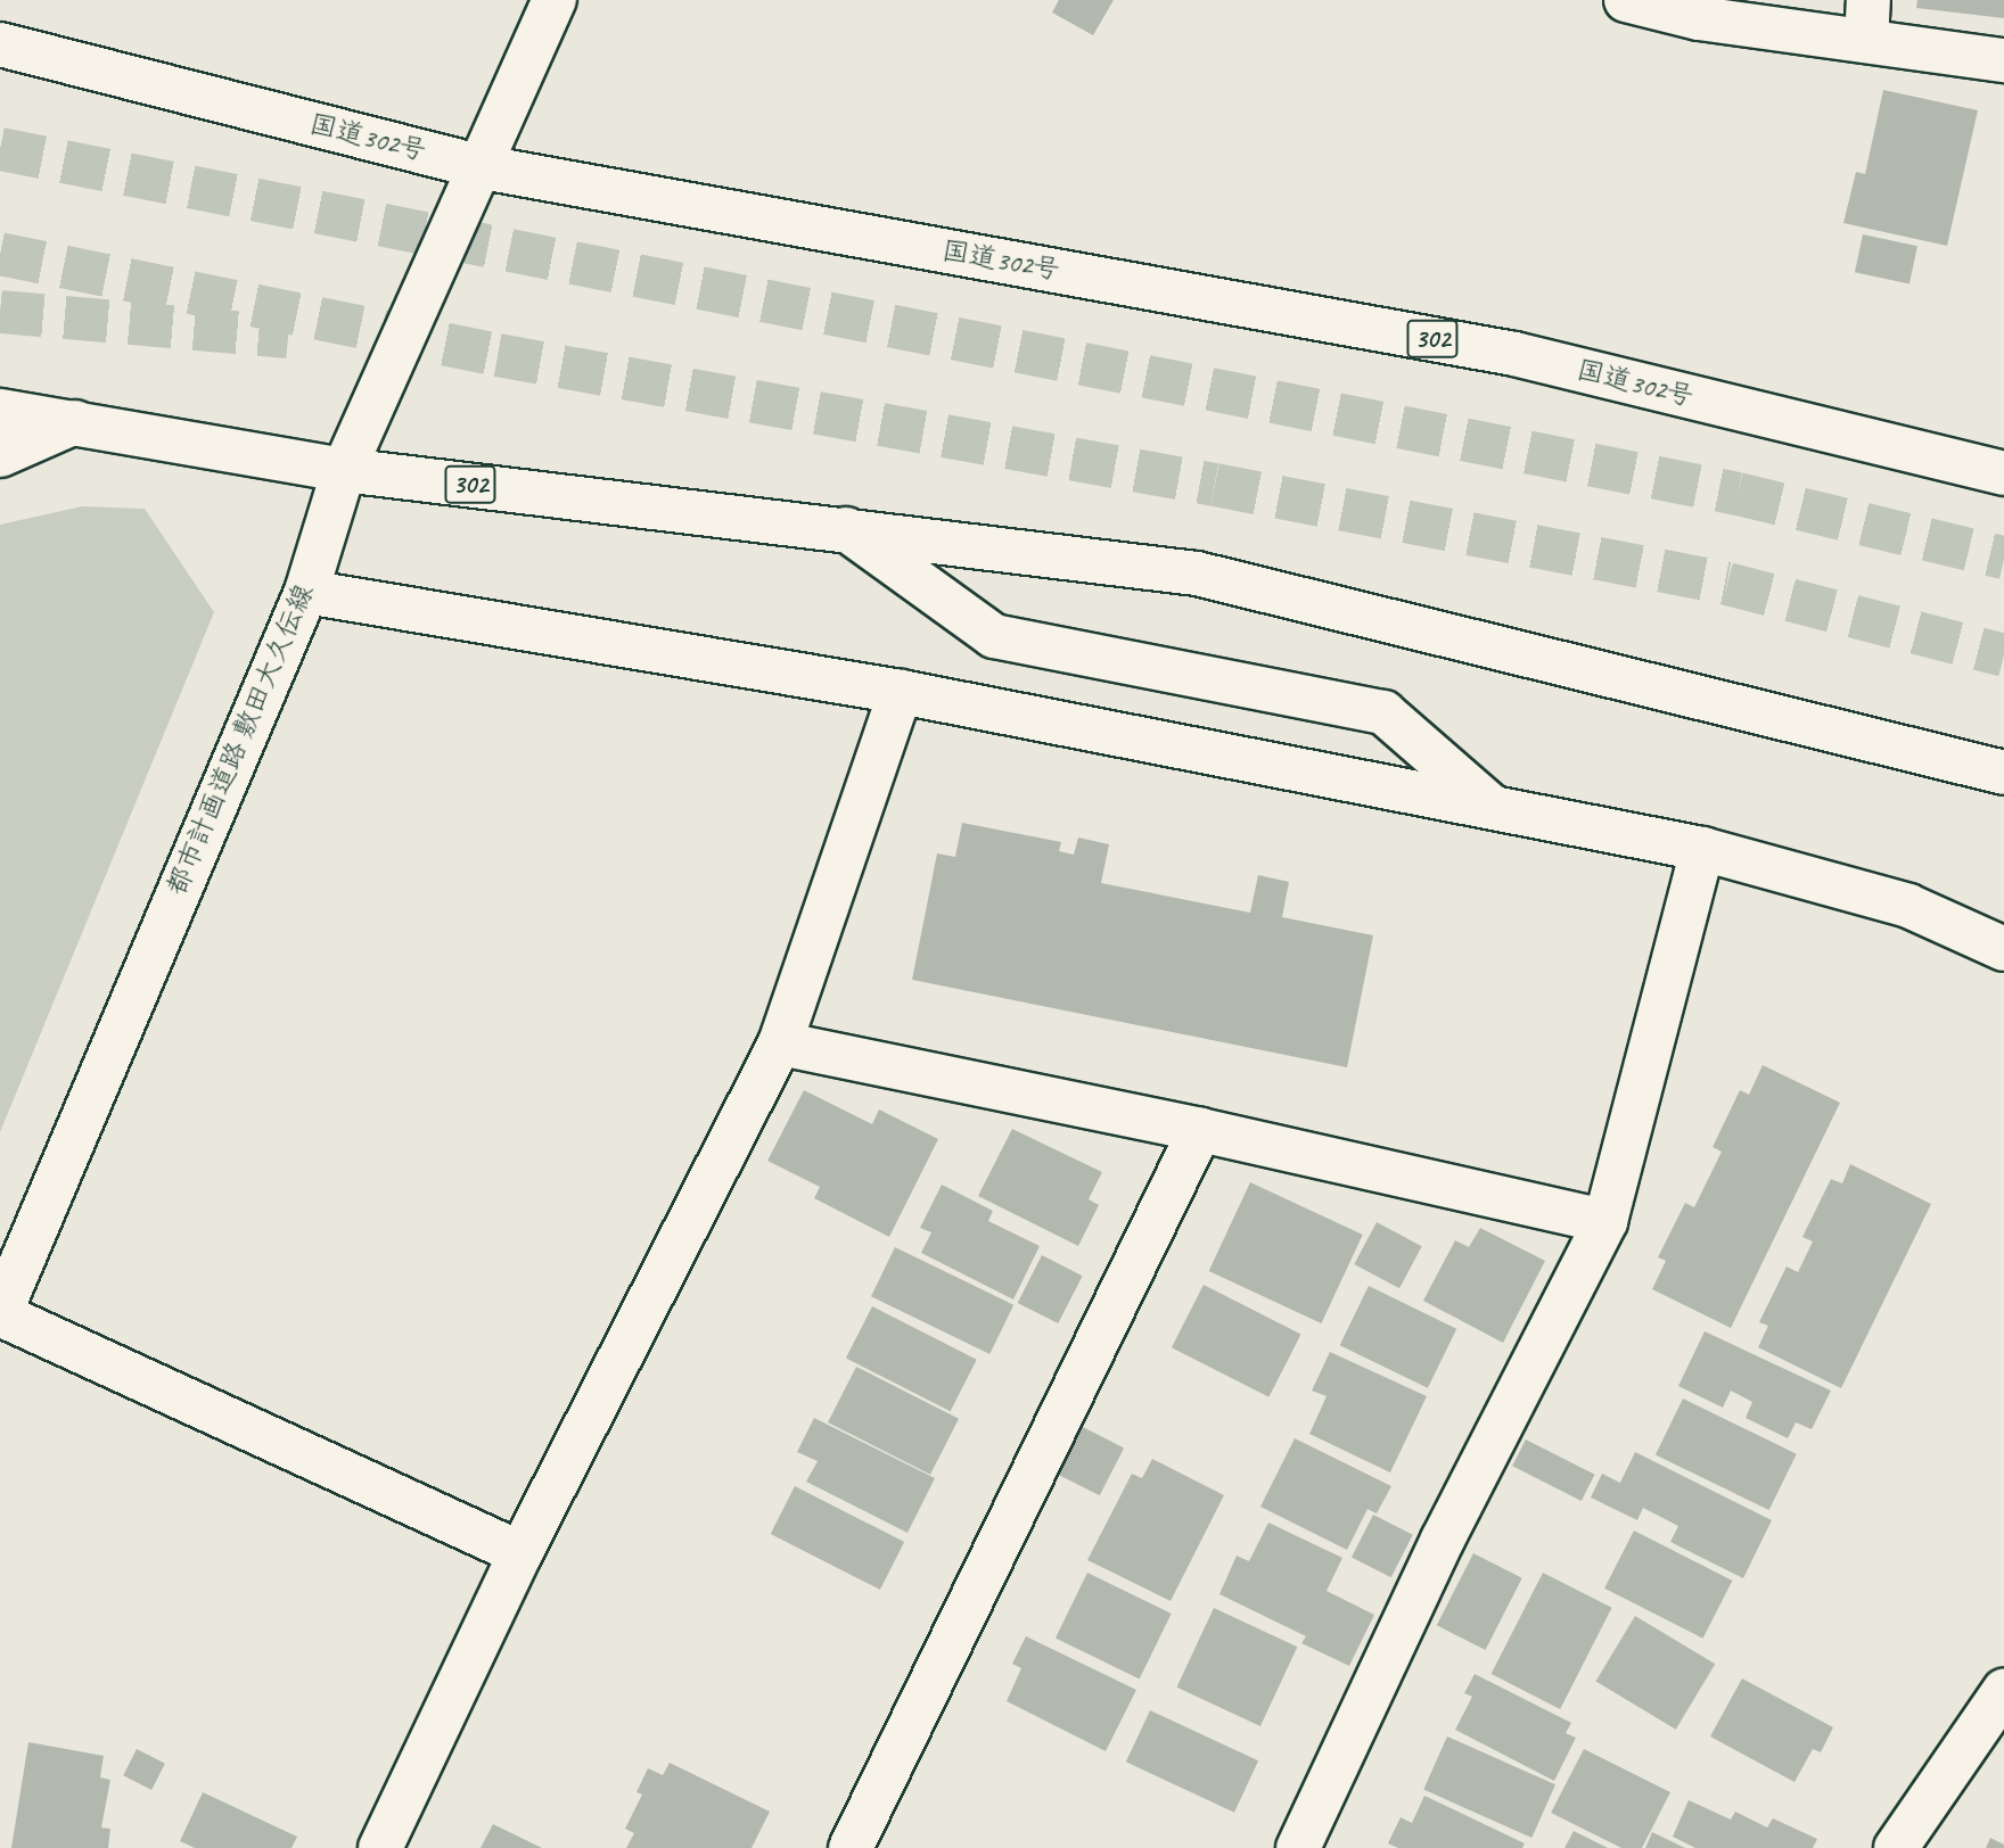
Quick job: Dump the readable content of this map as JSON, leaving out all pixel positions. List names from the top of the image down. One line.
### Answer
{"streets":{"main road":["国道302号","302","都市計画道路 敷田大久伝線"]},"crossings":[["国道302号","都市計画道路 敷田大久伝線"],["302","都市計画道路 敷田大久伝線"]]}
